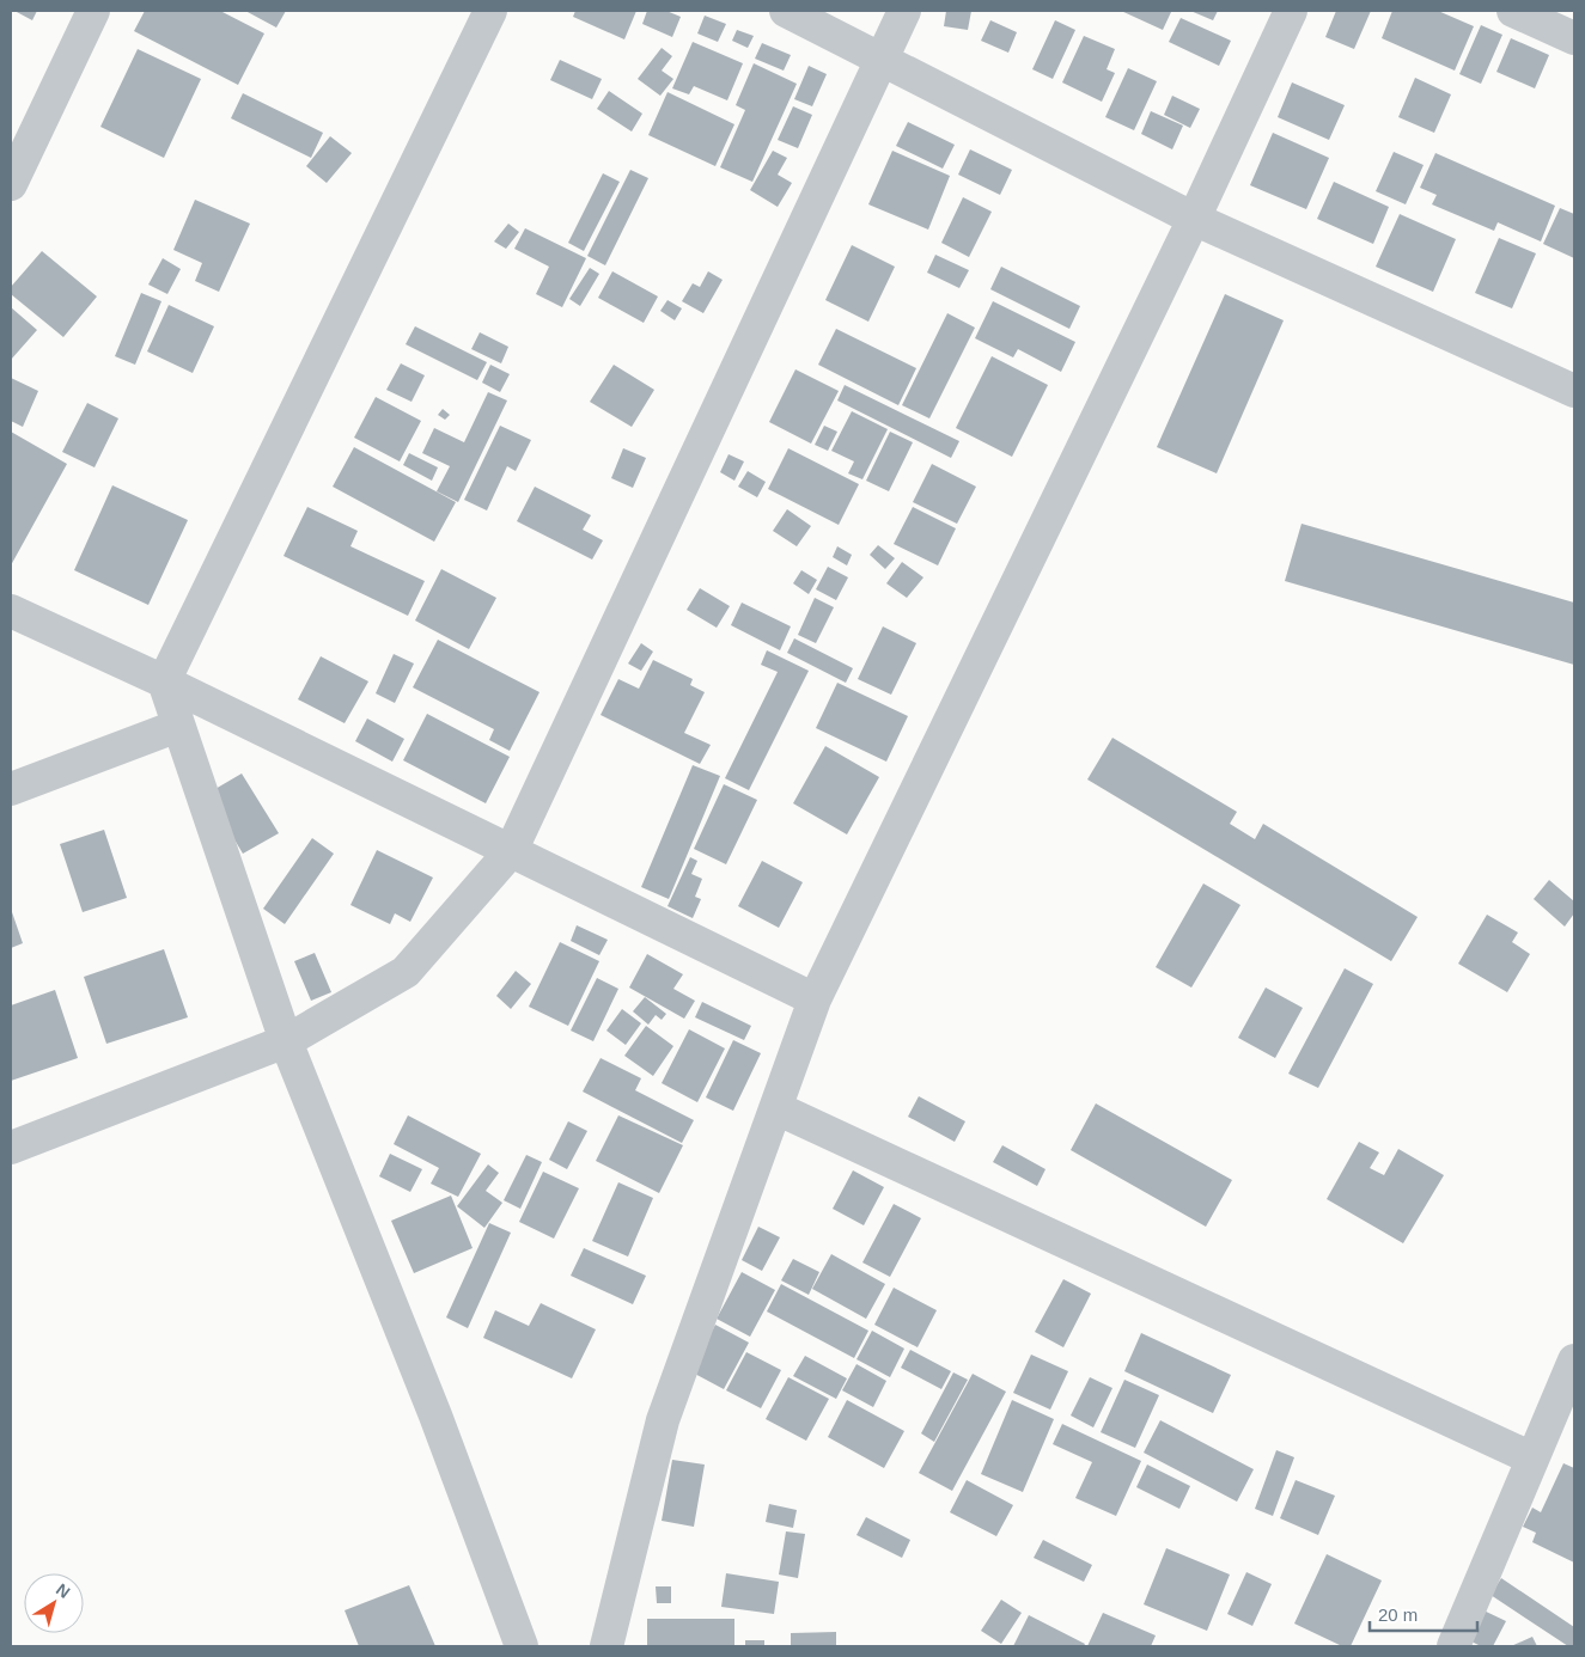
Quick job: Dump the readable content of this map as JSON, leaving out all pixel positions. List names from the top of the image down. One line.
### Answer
{"scale_bar":"20 m","north":"top right"}
